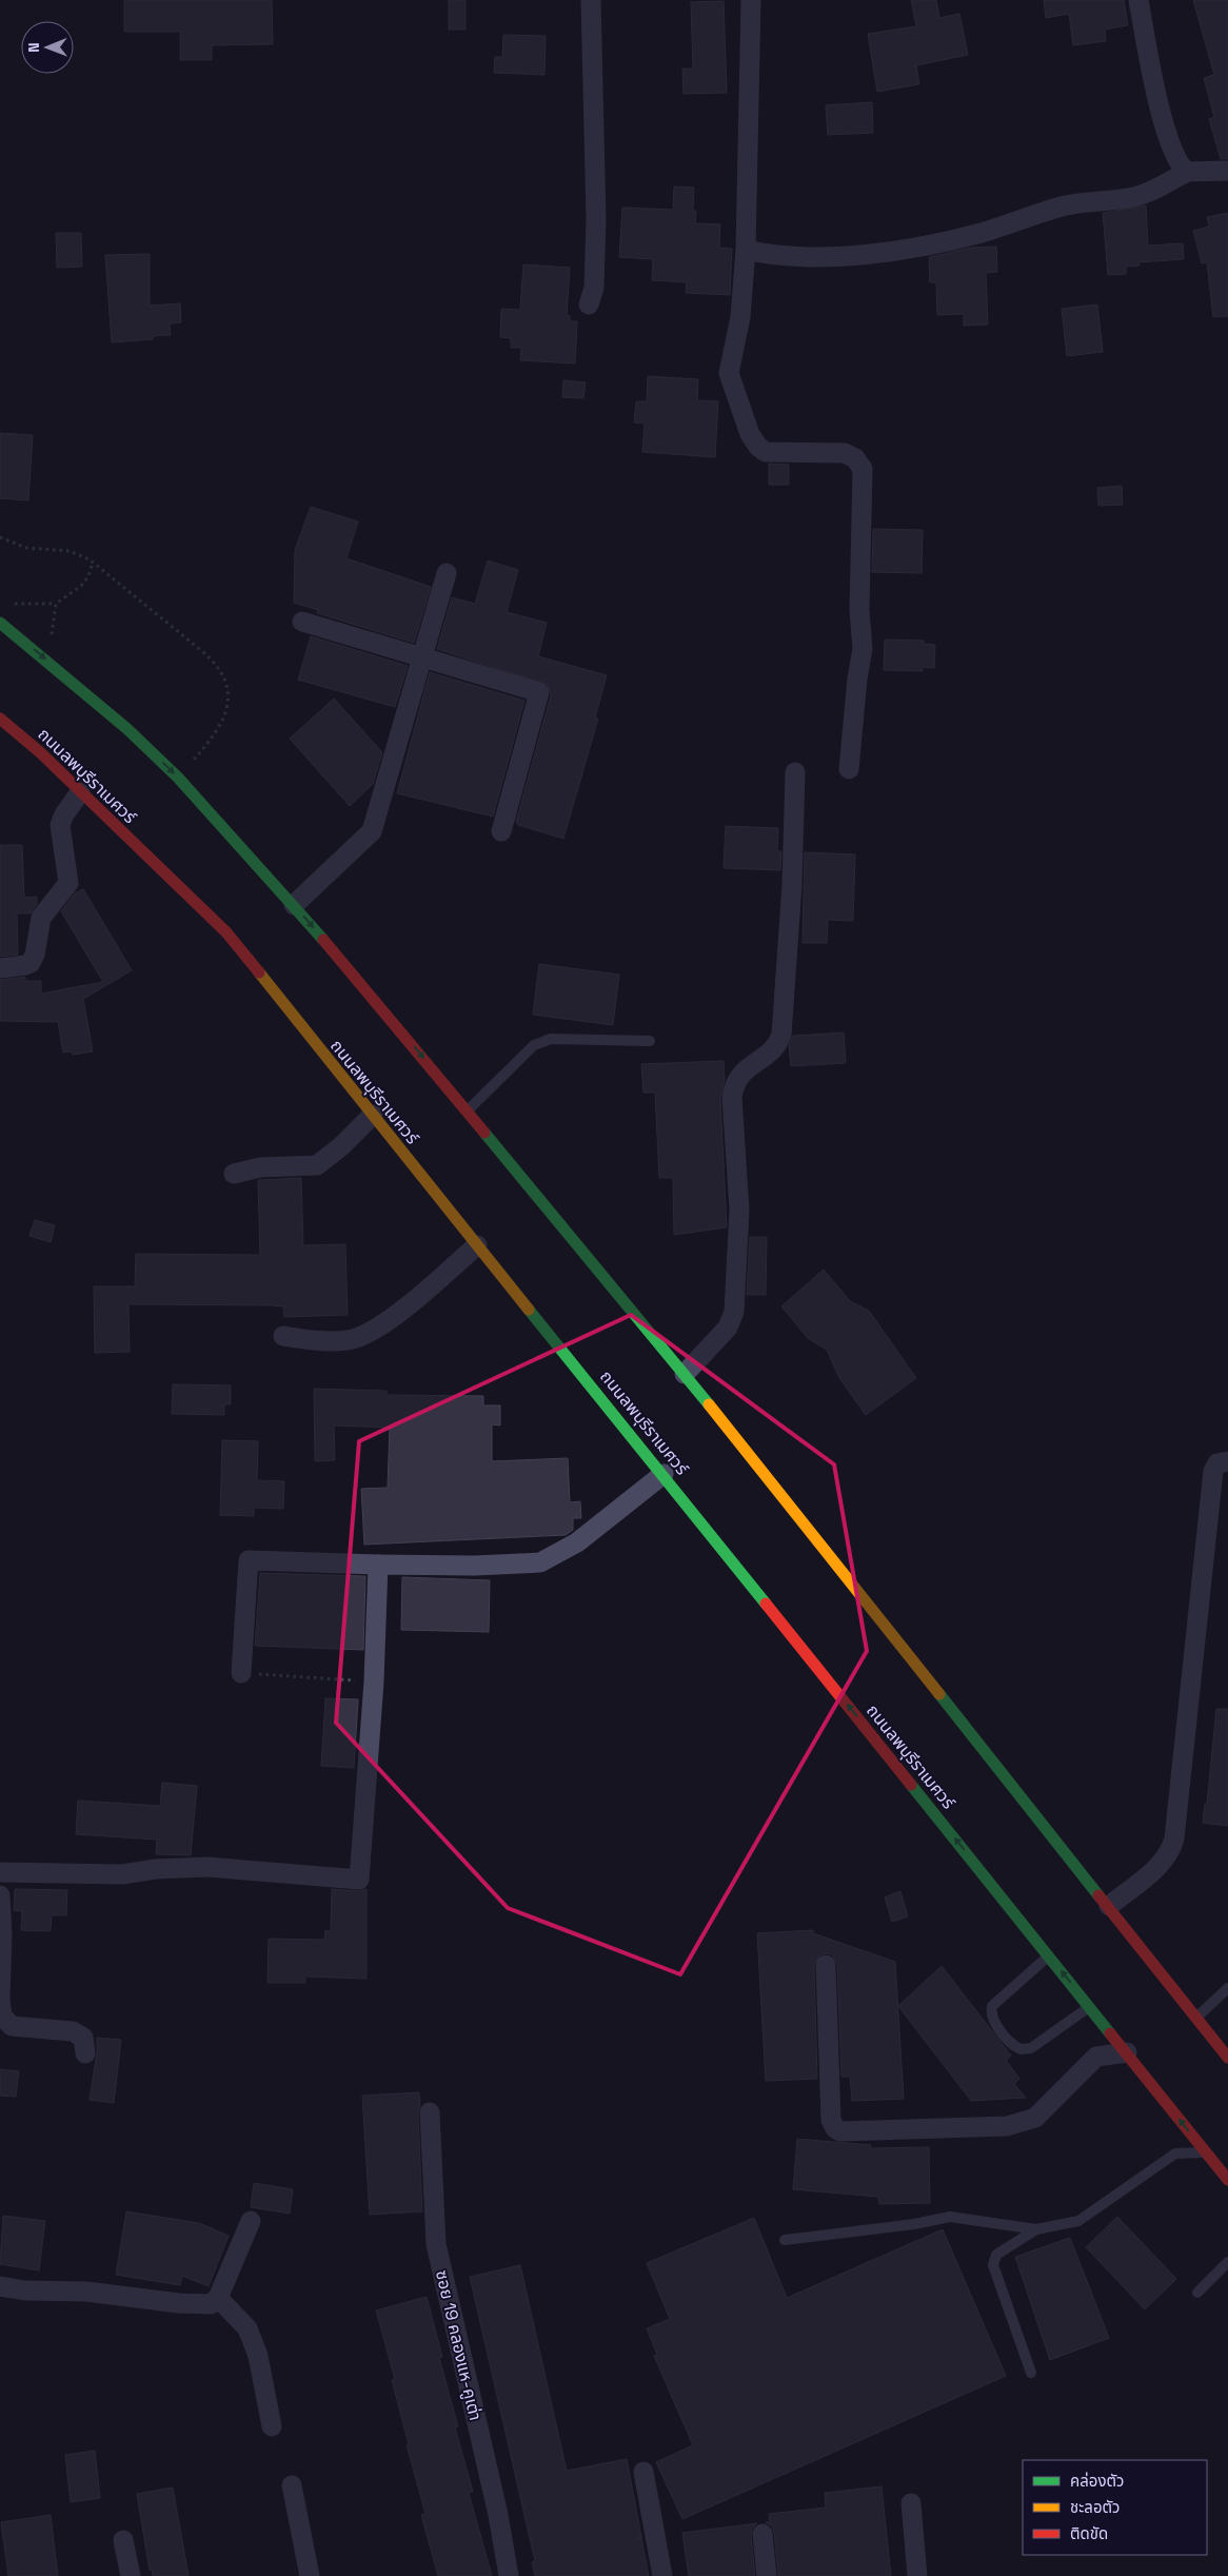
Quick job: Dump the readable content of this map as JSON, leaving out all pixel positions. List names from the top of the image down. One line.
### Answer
{"streets":{"main road":["ถนนลพบุรีราเมศวร์"],"street":["ซอย 19 คลองแห-คูเต่า"]},"legend":["คล่องตัว","ชะลอตัว","ติดขัด"],"north":"left"}
